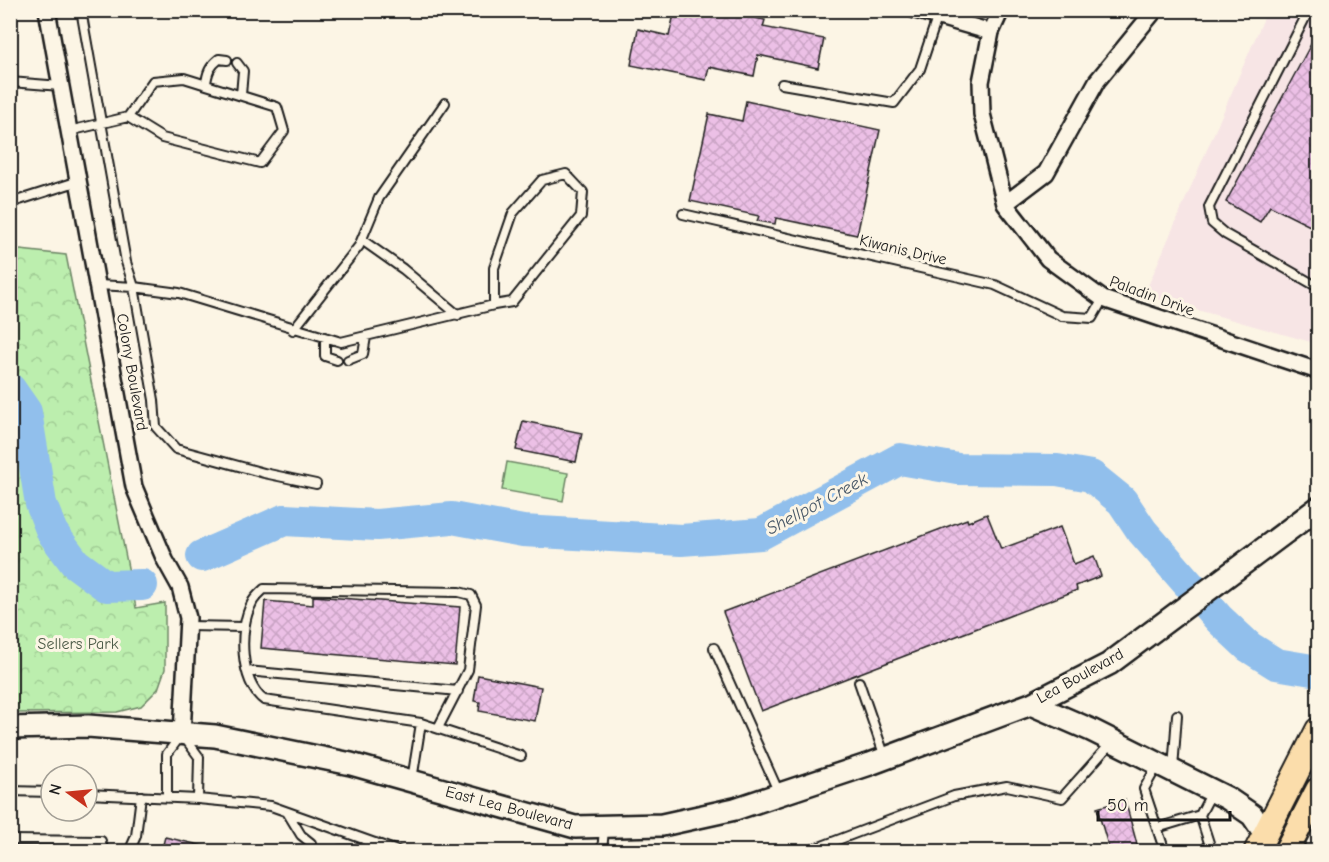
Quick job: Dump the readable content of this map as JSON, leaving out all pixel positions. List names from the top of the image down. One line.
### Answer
{"streets":{"street":["Paladin Drive","Colony Boulevard","Lea Boulevard","East Lea Boulevard"],"lane":["Kiwanis Drive"]},"crossings":[["Kiwanis Drive","Paladin Drive"],["Colony Boulevard","East Lea Boulevard"],["Lea Boulevard","East Lea Boulevard"]],"water":["Shellpot Creek"],"parks":["Sellers Park"],"scale_bar":"50 m","north":"left"}
